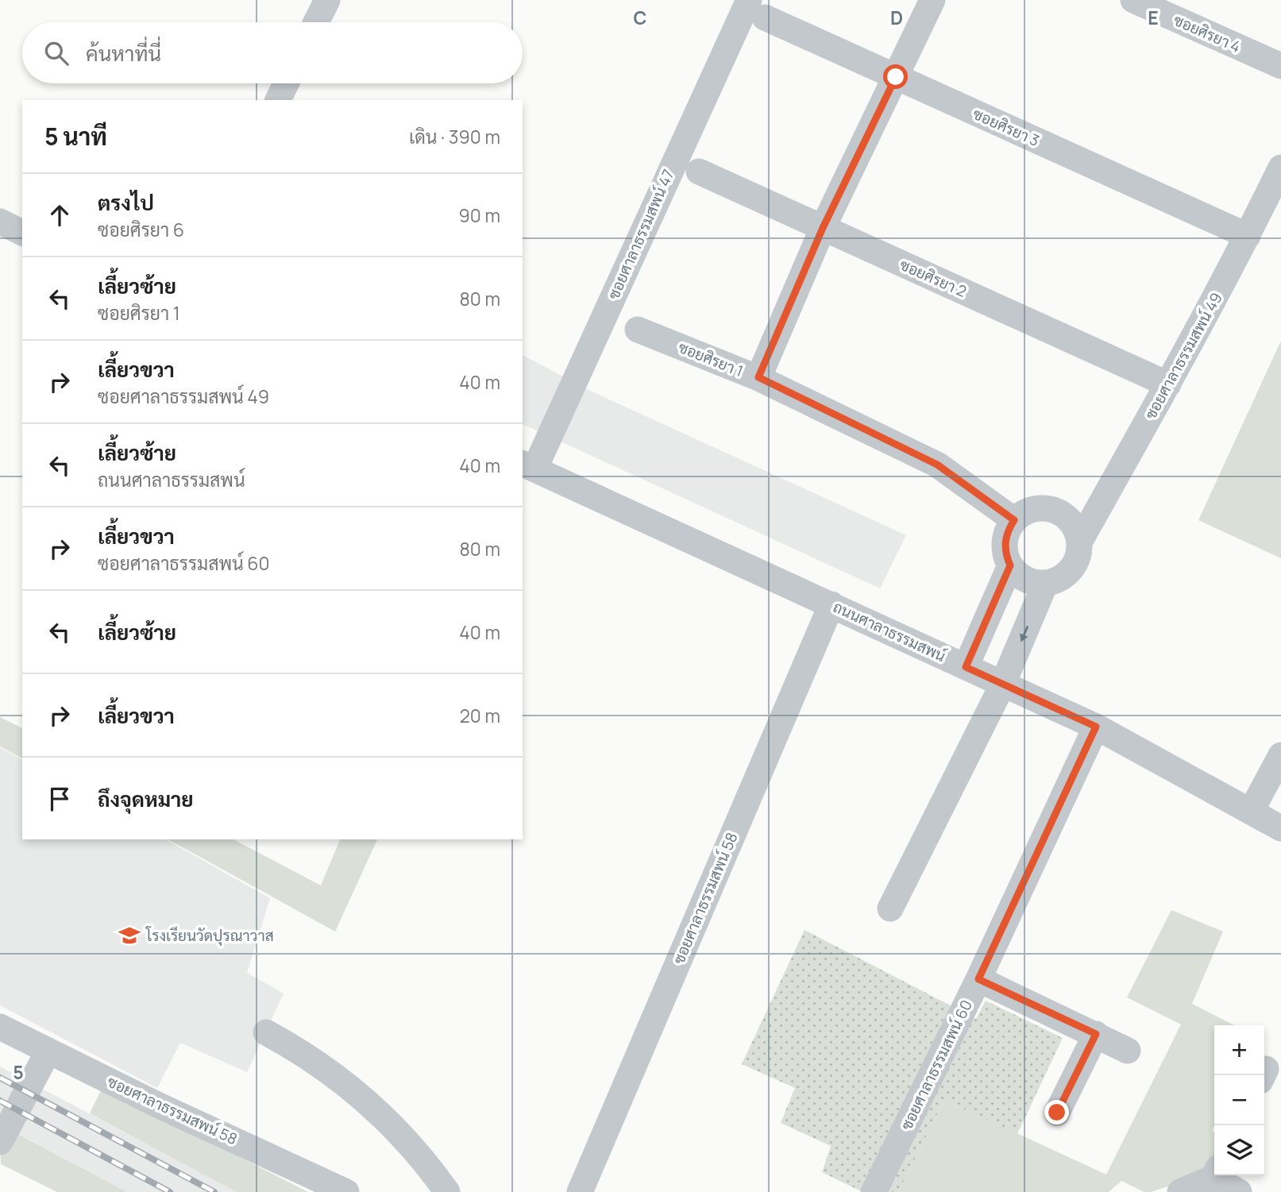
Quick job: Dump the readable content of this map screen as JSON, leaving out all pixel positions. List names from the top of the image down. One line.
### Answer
{"streets":{"street":["ซอยศิรยา 4","ซอยศิรยา 3","ซอยศาลาธรรมสพน์ 47","ซอยศิรยา 2","ซอยศาลาธรรมสพน์ 49","ซอยศิรยา 1","ถนนศาลาธรรมสพน์","ซอยศาลาธรรมสพน์ 58","ซอยศาลาธรรมสพน์ 60"]},"crossings":[["ซอยศิรยา 3","ซอยศาลาธรรมสพน์ 47"],["ซอยศิรยา 3","ซอยศาลาธรรมสพน์ 49"],["ซอยศาลาธรรมสพน์ 47","ถนนศาลาธรรมสพน์"],["ซอยศิรยา 2","ซอยศาลาธรรมสพน์ 49"],["ซอยศาลาธรรมสพน์ 49","ซอยศิรยา 1"],["ถนนศาลาธรรมสพน์","ซอยศาลาธรรมสพน์ 58"],["ถนนศาลาธรรมสพน์","ซอยศาลาธรรมสพน์ 60"]],"places":{"school or university":["โรงเรียนวัดปุรณาวาส"]},"page":{"search":"ค้นหาที่นี่","heading":["5 นาที","เดิน · 390 m"],"list":[["ตรงไป","ซอยศิรยา 6","90 m"],["เลี้ยวซ้าย","ซอยศิรยา 1","80 m"],["เลี้ยวขวา","ซอยศาลาธรรมสพน์ 49","40 m"],["เลี้ยวซ้าย","ถนนศาลาธรรมสพน์","40 m"],["เลี้ยวขวา","ซอยศาลาธรรมสพน์ 60","80 m"],["เลี้ยวซ้าย","40 m"],["เลี้ยวขวา","20 m"],"ถึงจุดหมาย"],"map_buttons":["+","−"]},"grid":{"columns":["C","D","E"],"rows":["5"]}}
